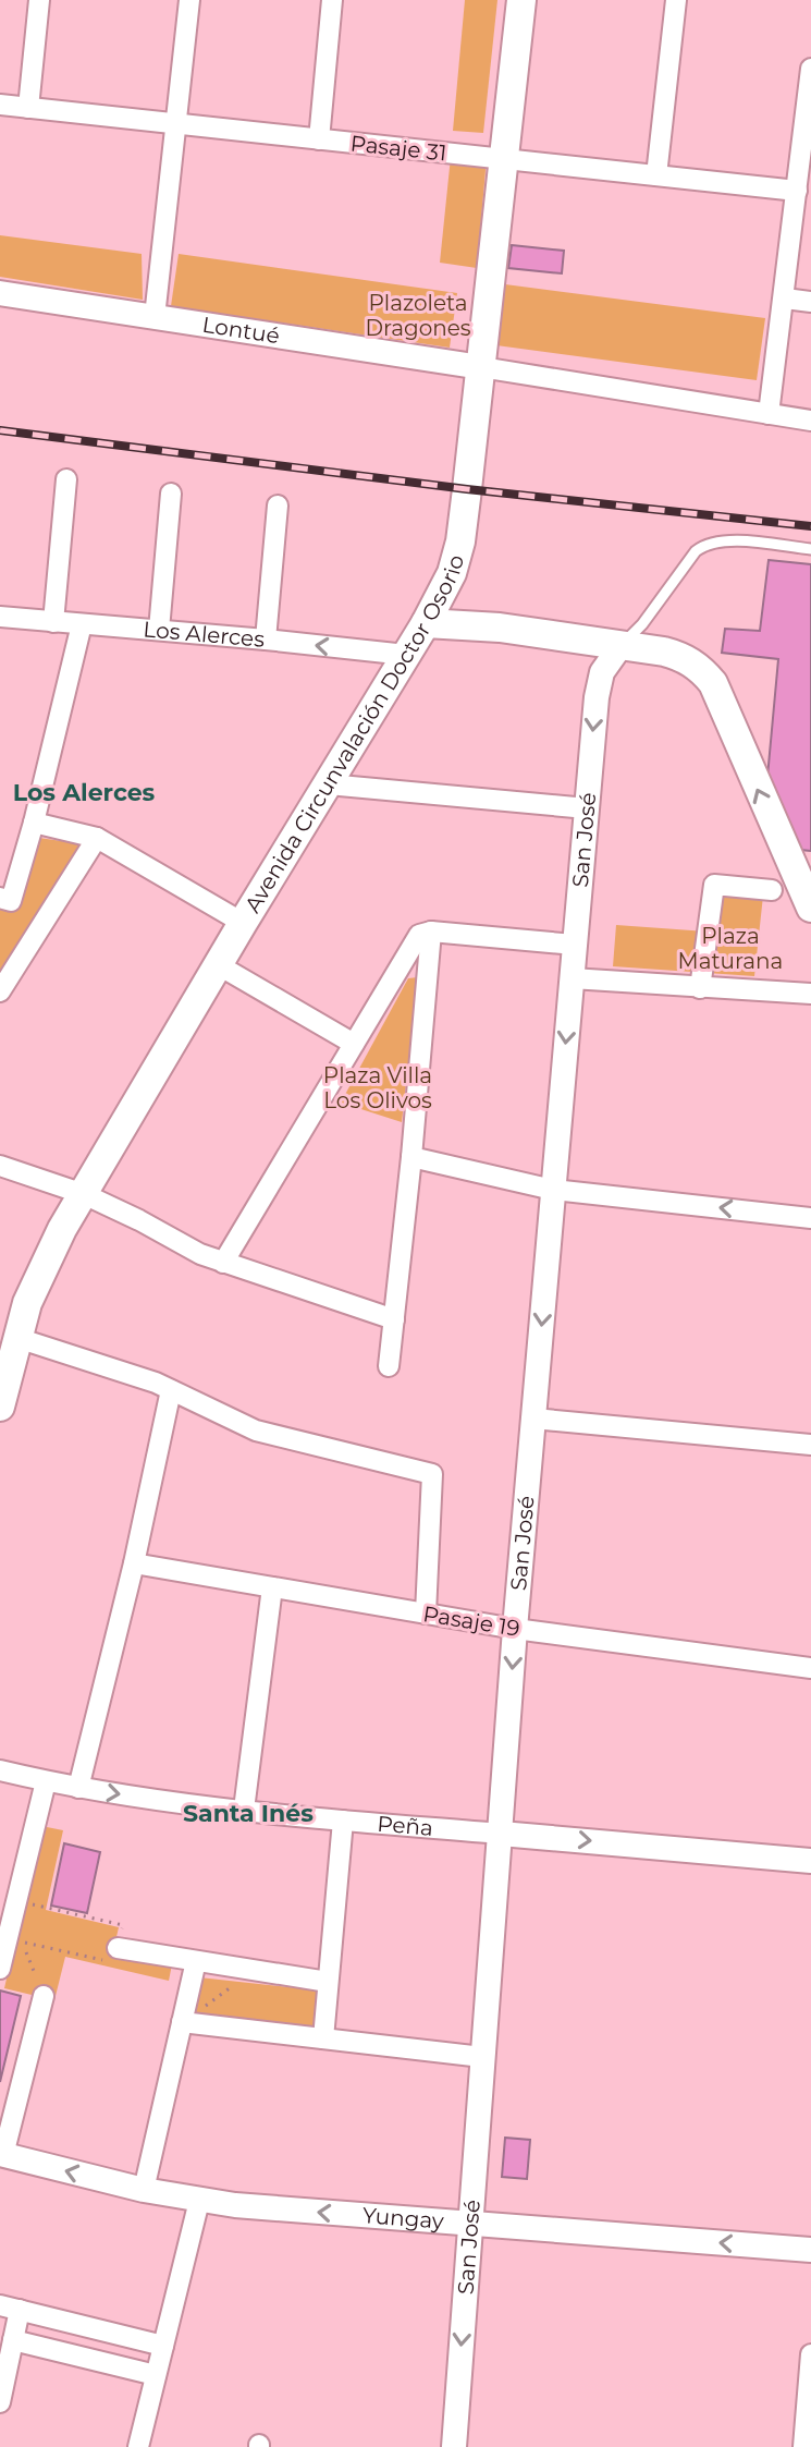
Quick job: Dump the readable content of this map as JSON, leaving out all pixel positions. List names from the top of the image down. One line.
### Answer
{"streets":{"main road":["Avenida Circunvalación Doctor Osorio"],"street":["Pasaje 31","Lontué","Los Alerces","San José","Pasaje 19","Peña","Yungay"]},"crossings":[["Pasaje 31","Avenida Circunvalación Doctor Osorio"],["Lontué","Avenida Circunvalación Doctor Osorio"],["Los Alerces","Avenida Circunvalación Doctor Osorio"],["San José","Pasaje 19"],["San José","Peña"],["San José","Yungay"]],"one_way":["Peña"],"districts":["Los Alerces","Santa Inés"],"parks":["Plazoleta Dragones","Plaza Maturana","Plaza Villa Los Olivos"]}
